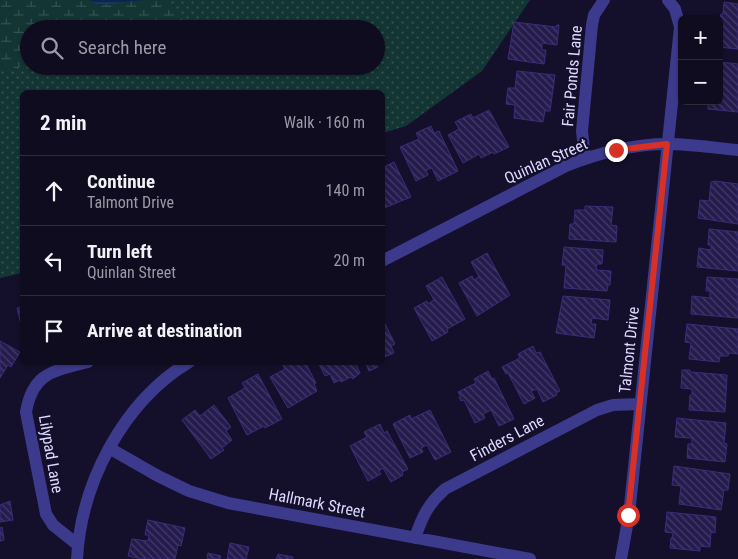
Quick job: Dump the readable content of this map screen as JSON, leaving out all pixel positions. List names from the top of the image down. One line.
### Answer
{"streets":{"street":["Fair Ponds Lane","Quinlan Street","Talmont Drive","Finders Lane","Lilypad Lane","Hallmark Street"]},"crossings":[["Fair Ponds Lane","Quinlan Street"],["Quinlan Street","Talmont Drive"],["Talmont Drive","Finders Lane"],["Finders Lane","Hallmark Street"]],"page":{"map_buttons":["+","−"],"search":"Search here","heading":["2 min","Walk · 160 m"],"list":[["Continue","Talmont Drive","140 m"],["Turn left","Quinlan Street","20 m"],"Arrive at destination"]}}
